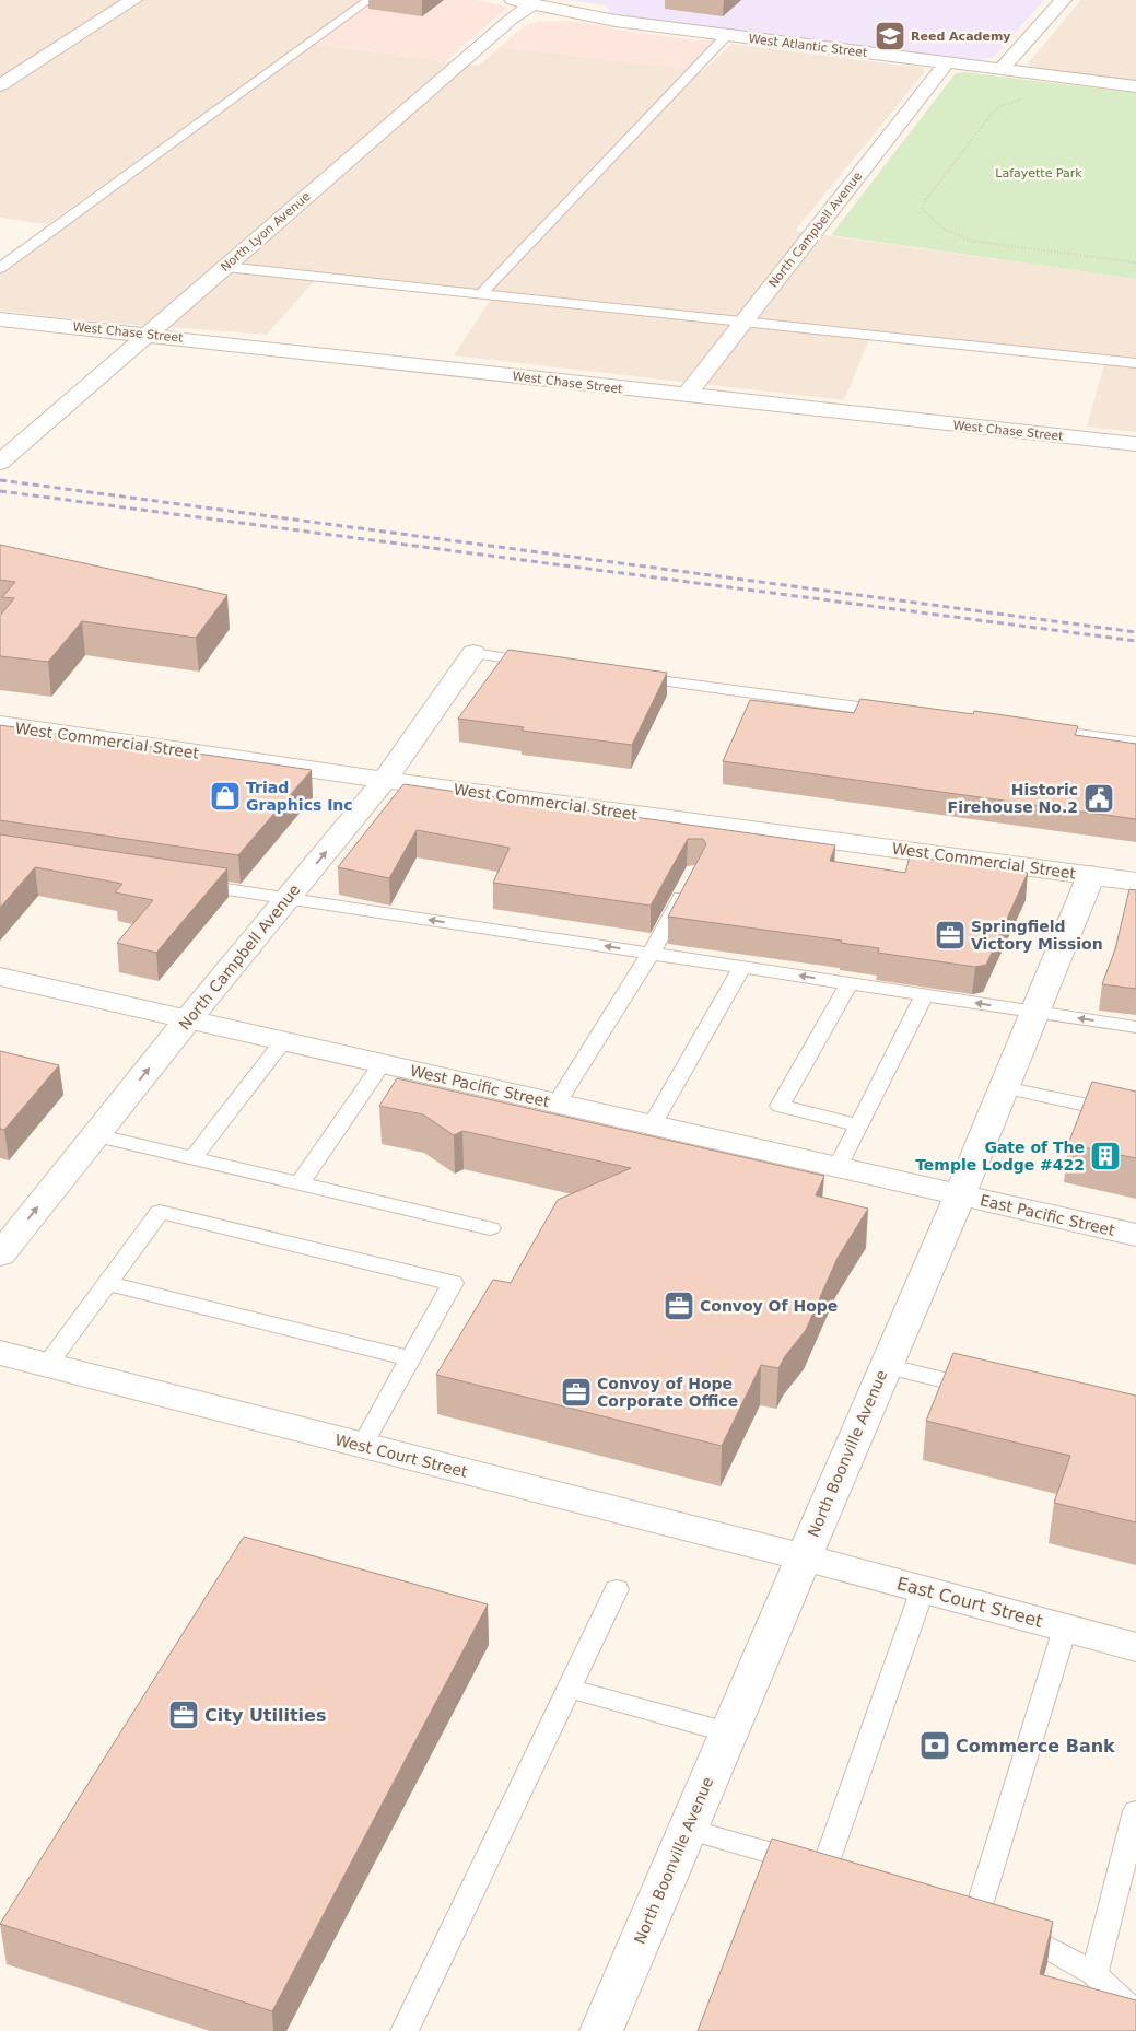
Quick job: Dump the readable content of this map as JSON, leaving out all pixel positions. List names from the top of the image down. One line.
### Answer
{"streets":{"street":["West Atlantic Street","North Campbell Avenue","North Lyon Avenue","West Chase Street","West Commercial Street","West Pacific Street","East Pacific Street","North Boonville Avenue","West Court Street","East Court Street"]},"crossings":[["West Atlantic Street","North Campbell Avenue"],["West Atlantic Street","North Lyon Avenue"],["North Campbell Avenue","West Chase Street"],["North Campbell Avenue","West Commercial Street"],["North Campbell Avenue","West Pacific Street"],["North Lyon Avenue","West Chase Street"],["West Commercial Street","North Boonville Avenue"],["West Pacific Street","East Pacific Street"],["West Pacific Street","North Boonville Avenue"],["East Pacific Street","North Boonville Avenue"],["North Boonville Avenue","West Court Street"],["North Boonville Avenue","East Court Street"],["West Court Street","East Court Street"]],"one_way":["North Campbell Avenue"],"parks":["Lafayette Park"],"places":{"school or university":["Reed Academy"],"shop":["Triad Graphics Inc"],"public building":["Historic Firehouse No.2"],"office":["Springfield Victory Mission","Convoy Of Hope","Convoy of Hope Corporate Office","City Utilities"],"building":["Gate of The Temple Lodge #422"],"bank":["Commerce Bank"]}}
